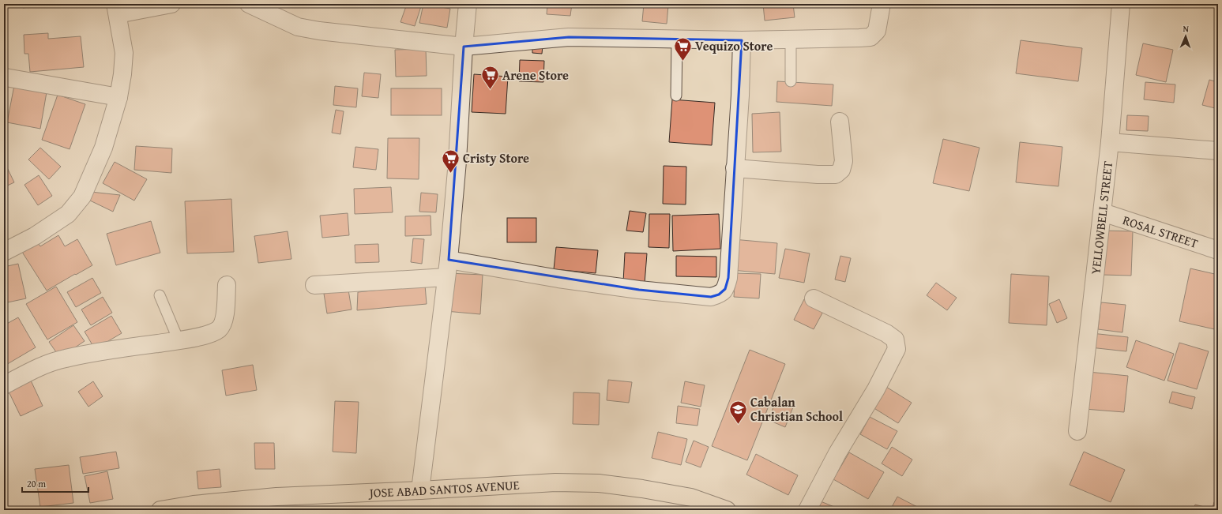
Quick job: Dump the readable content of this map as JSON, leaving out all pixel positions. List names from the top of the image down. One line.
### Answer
{"streets":{"highway":["JOSE ABAD SANTOS AVENUE"],"street":["YELLOWBELL STREET","ROSAL STREET"]},"crossings":[["YELLOWBELL STREET","ROSAL STREET"]],"places":{"supermarket":["Vequizo Store","Arene Store","Cristy Store"],"school or university":["Cabalan Christian School"]},"scale_bar":"20 m","north":"top"}
